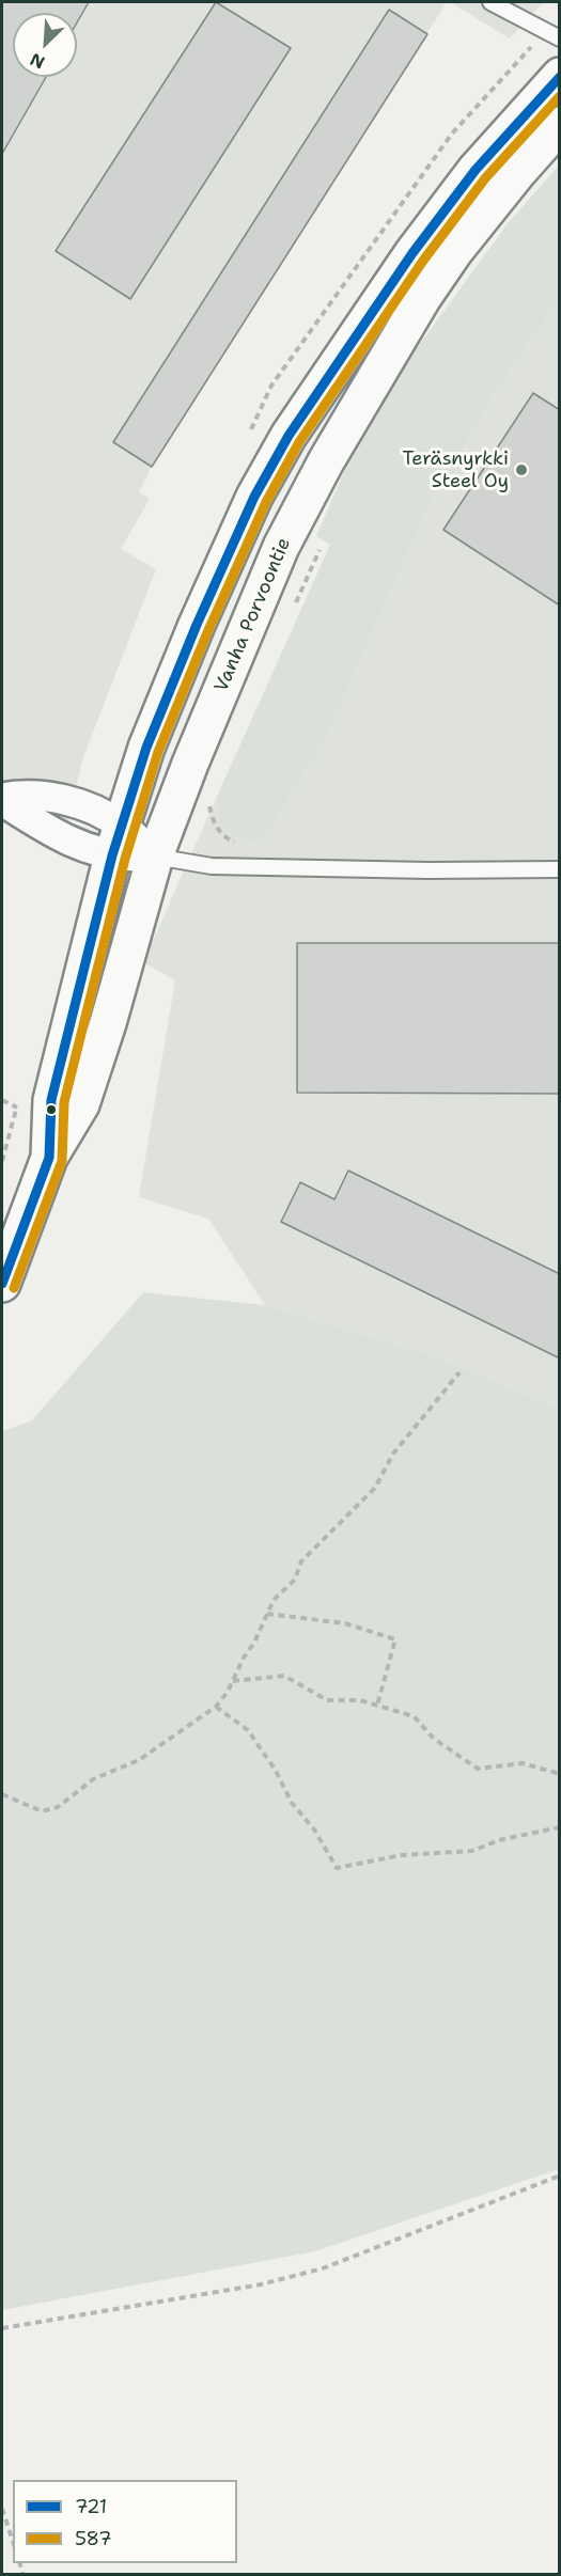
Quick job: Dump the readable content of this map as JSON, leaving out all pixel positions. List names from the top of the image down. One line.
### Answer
{"streets":{"main road":["Vanha Porvoontie"]},"places":["Teräsnyrkki Steel Oy"],"lines":["transit line 721","transit line 587"],"legend":["721","587"],"north":"bottom left"}
